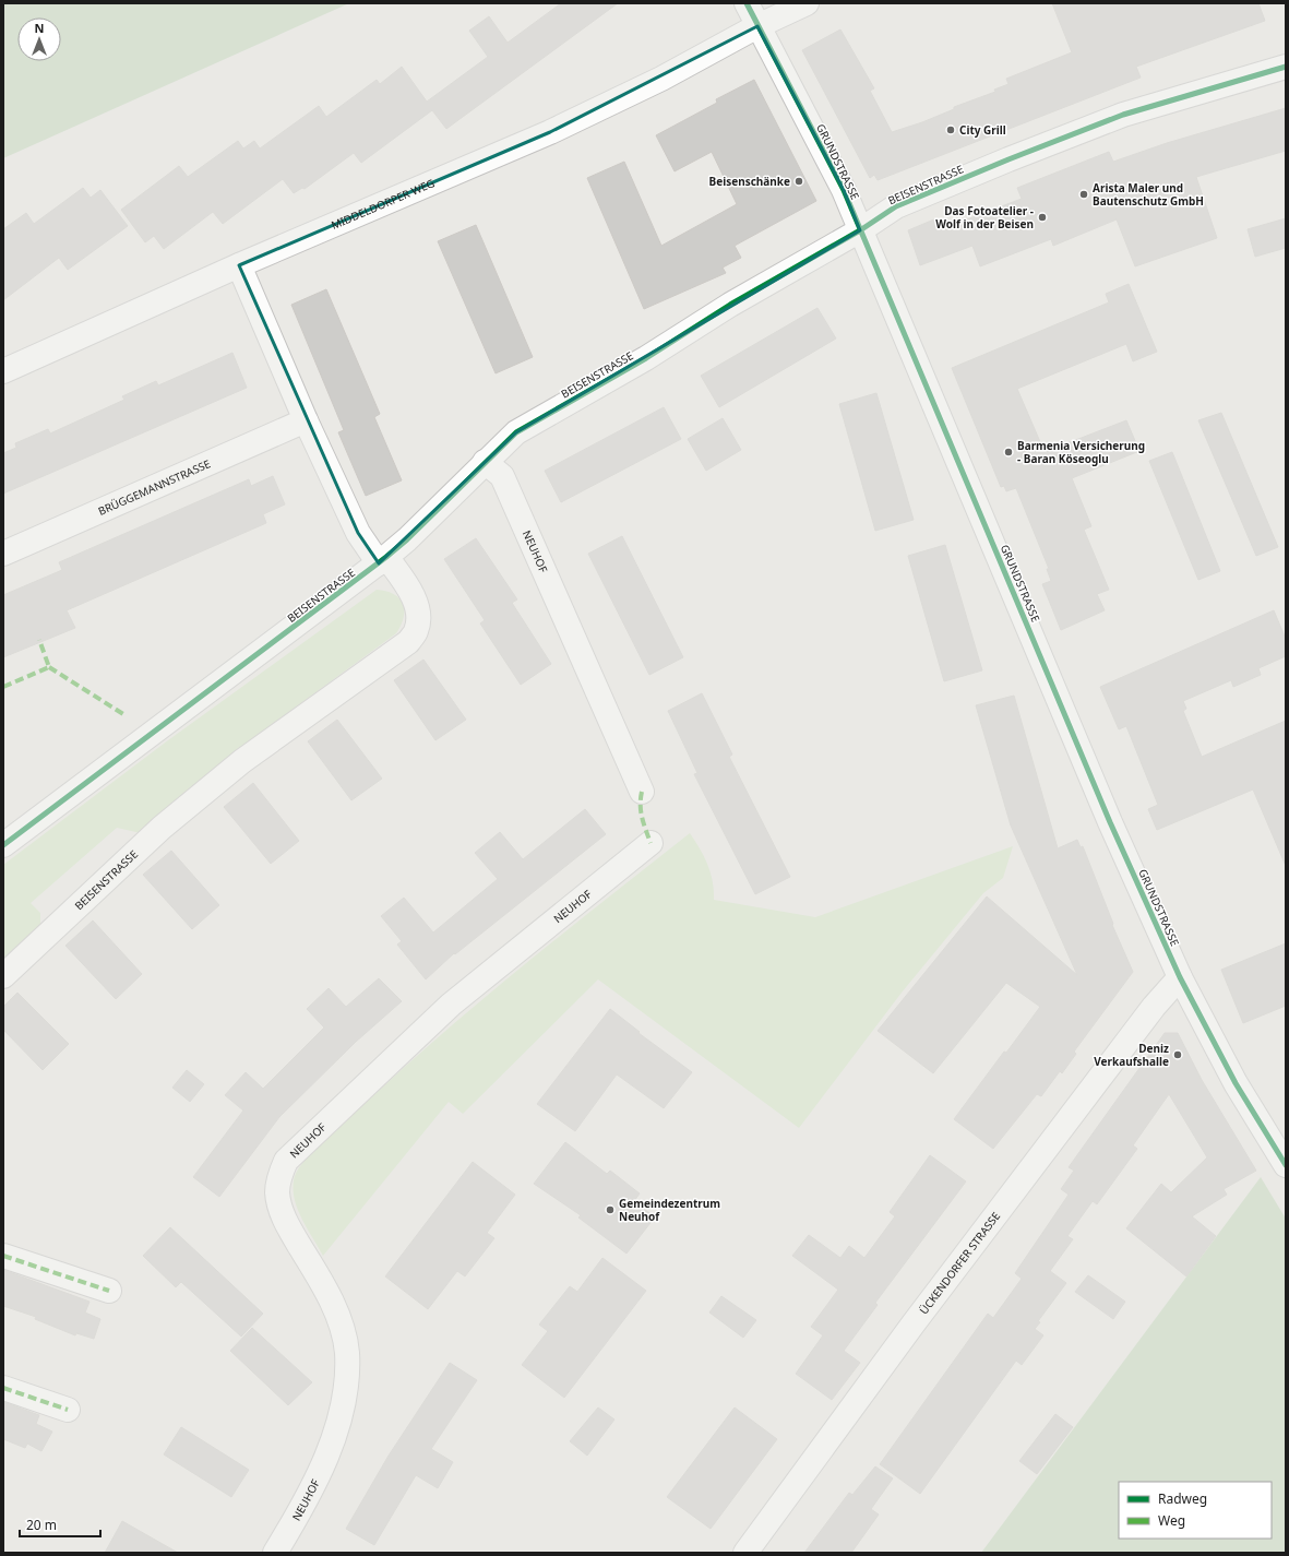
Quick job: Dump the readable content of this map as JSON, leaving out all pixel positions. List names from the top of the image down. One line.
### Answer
{"streets":{"street":["GRUNDSTRASSE","BEISENSTRASSE","MIDDELDORPER WEG","BRÜGGEMANNSTRASSE","NEUHOF","ÜCKENDORFER STRASSE"]},"crossings":[["GRUNDSTRASSE","BEISENSTRASSE"],["GRUNDSTRASSE","MIDDELDORPER WEG"],["GRUNDSTRASSE","ÜCKENDORFER STRASSE"],["BEISENSTRASSE","NEUHOF"]],"places":["City Grill","Beisenschänke","Arista Maler und Bautenschutz GmbH","Das Fotoatelier - Wolf in der Beisen","Barmenia Versicherung - Baran Köseoglu","Deniz Verkaufshalle","Gemeindezentrum Neuhof"],"legend":["Radweg","Weg"],"scale_bar":"20 m","north":"top"}
